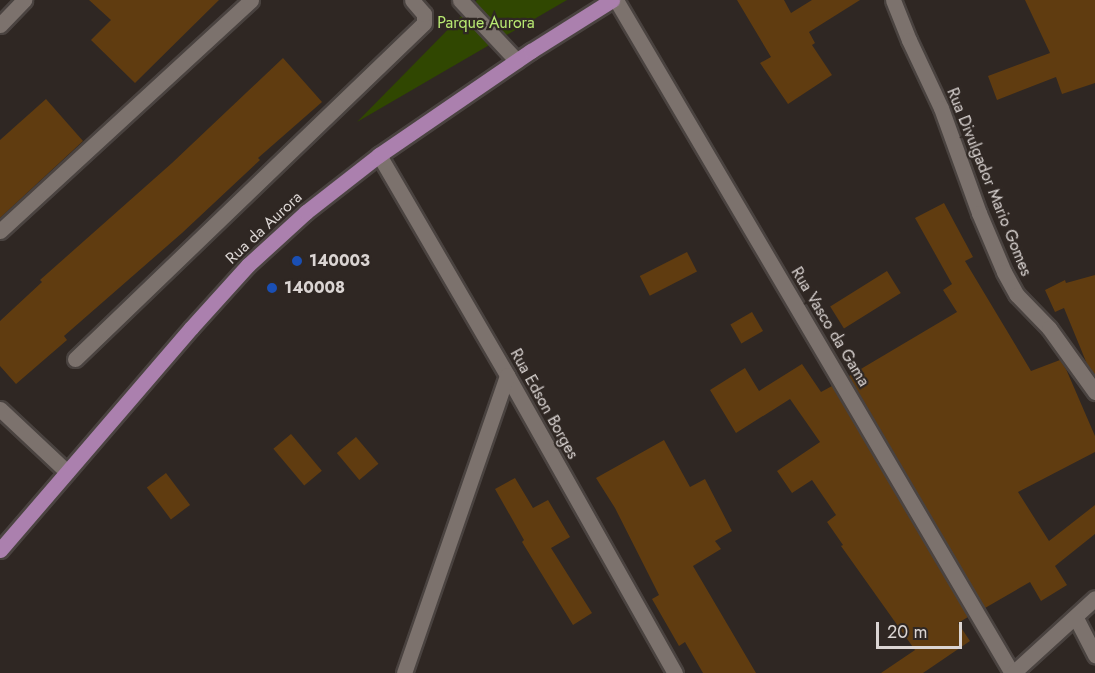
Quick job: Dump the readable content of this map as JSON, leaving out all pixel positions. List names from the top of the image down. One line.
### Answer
{"streets":{"main road":["Rua da Aurora"],"street":["Rua Divulgador Mario Gomes","Rua Vasco da Gama","Rua Edson Borges"]},"crossings":[["Rua da Aurora","Rua Vasco da Gama"],["Rua da Aurora","Rua Edson Borges"]],"parks":["Parque Aurora"],"places":["140003","140008"],"scale_bar":"20 m"}
